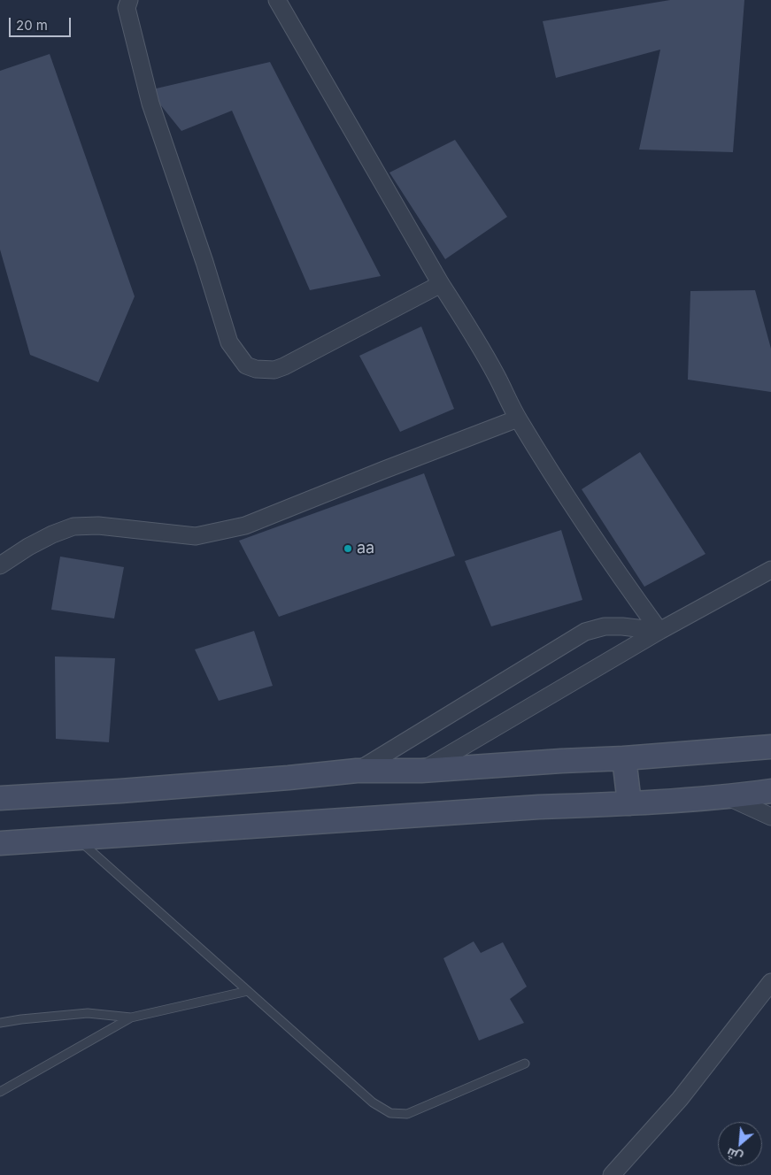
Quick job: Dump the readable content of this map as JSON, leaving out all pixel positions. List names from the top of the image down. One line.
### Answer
{"places":["aa"],"scale_bar":"20 m","north":"bottom left"}
